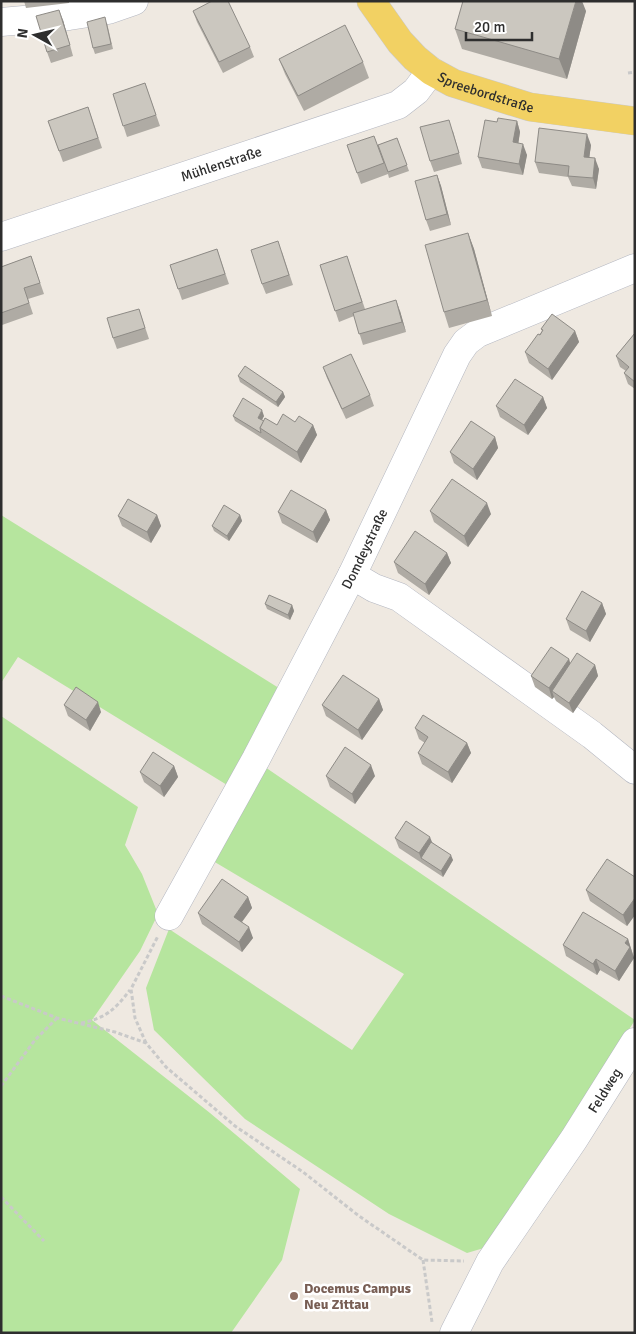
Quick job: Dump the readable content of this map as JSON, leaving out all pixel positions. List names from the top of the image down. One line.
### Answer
{"streets":{"main road":["Spreebordstraße"],"street":["Mühlenstraße","Domdeystraße","Feldweg"]},"crossings":[["Spreebordstraße","Mühlenstraße"]],"places":["Docemus Campus Neu Zittau"],"scale_bar":"20 m","north":"left"}
